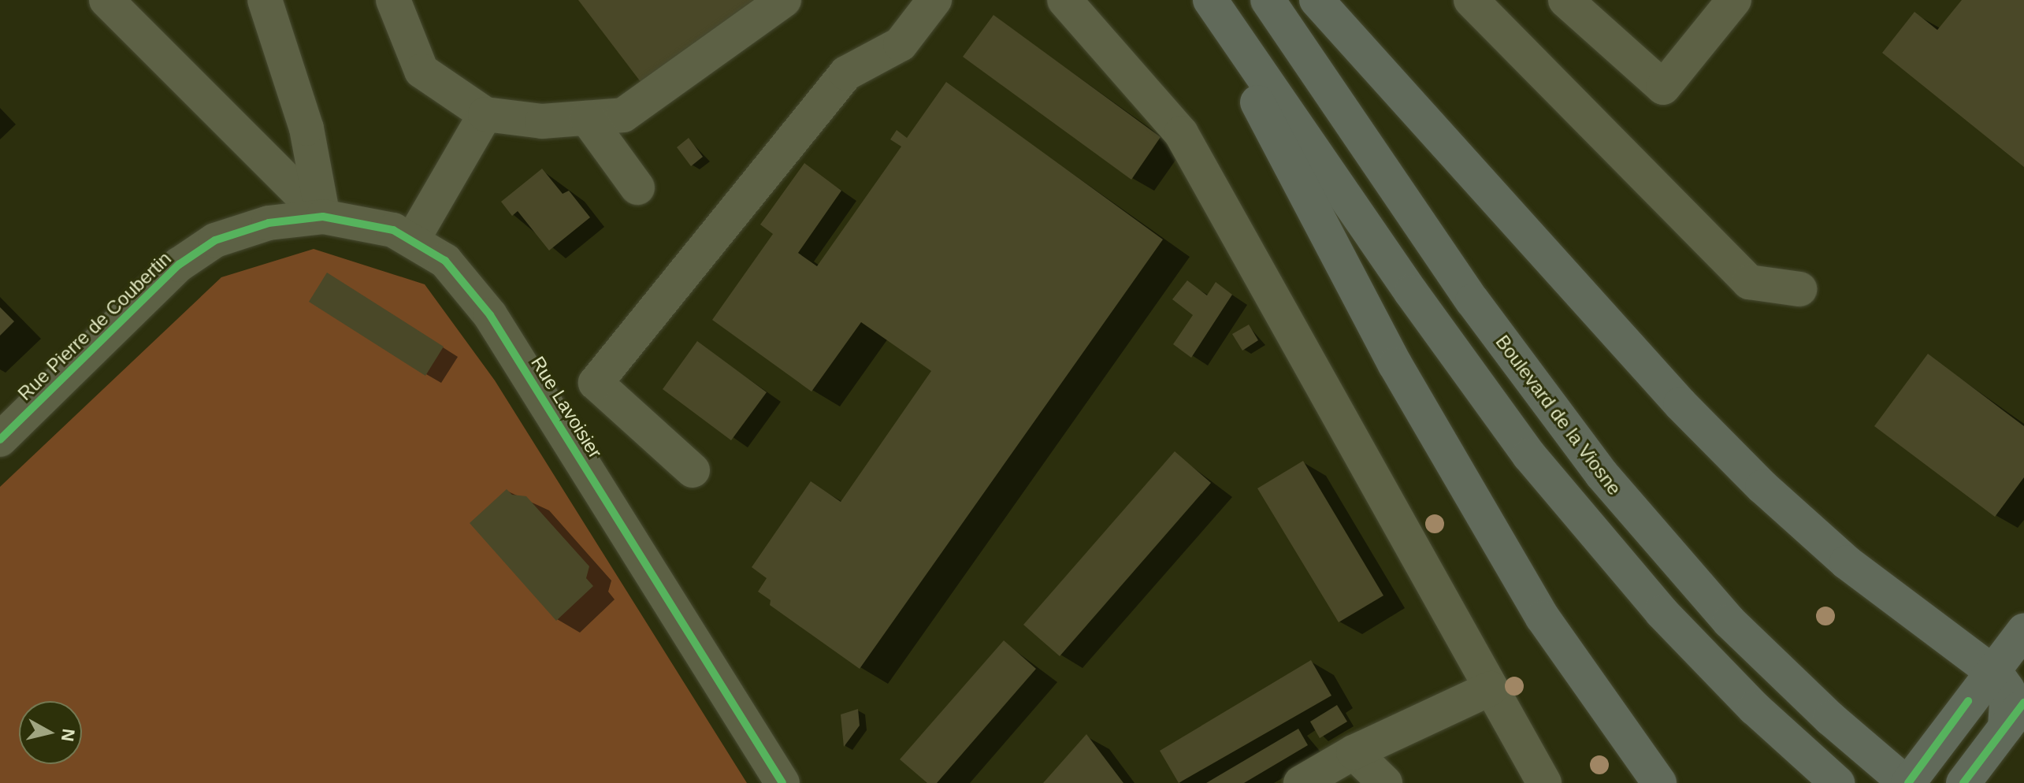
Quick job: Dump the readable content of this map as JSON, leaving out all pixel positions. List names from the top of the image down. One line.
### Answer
{"streets":{"main road":["Boulevard de la Viosne"],"street":["Rue Pierre de Coubertin","Rue Lavoisier"]},"crossings":[["Rue Pierre de Coubertin","Rue Lavoisier"]],"north":"right"}
